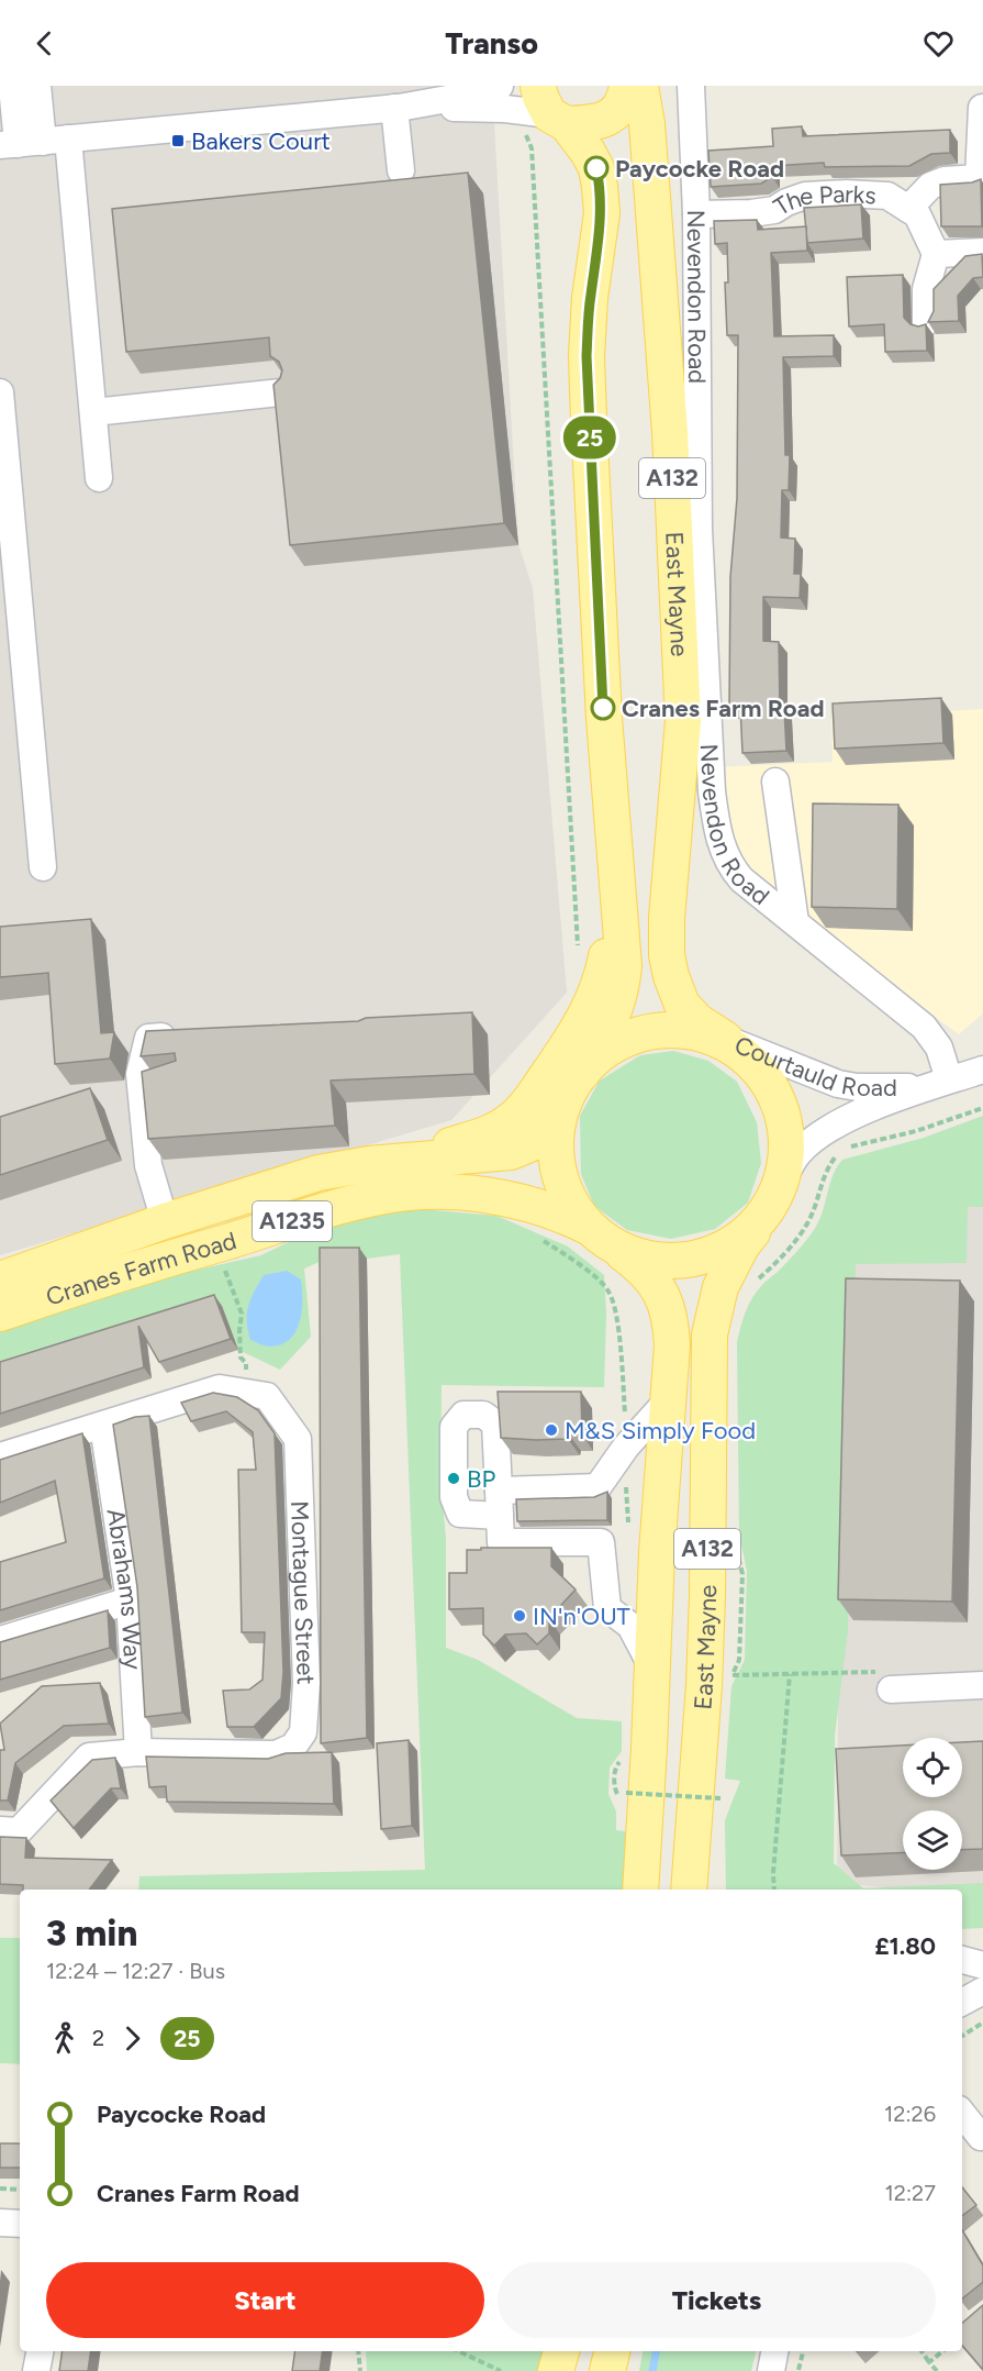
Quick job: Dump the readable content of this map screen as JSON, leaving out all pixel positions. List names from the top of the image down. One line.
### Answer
{"streets":{"main road":["A132","East Mayne","A1235","Cranes Farm Road"],"street":["The Parks","Nevendon Road","Courtauld Road","Abrahams Way","Montague Street"]},"crossings":[["The Parks","Nevendon Road"],["Nevendon Road","Courtauld Road"],["A132","East Mayne"],["A132","Courtauld Road"],["A132","Cranes Farm Road"],["East Mayne","Courtauld Road"],["East Mayne","Cranes Farm Road"],["Courtauld Road","Cranes Farm Road"],["Abrahams Way","Montague Street"]],"places":{"transit":["Bakers Court"],"other":["Paycocke Road","Cranes Farm Road","M&S Simply Food","BP","IN'n'OUT"]},"lines":["bus line 25"],"page":{"header":"Transo","on_map":"25","heading":["3 min","12:24 – 12:27 · Bus","£1.80"],"legs":["2","25"],"list":[{"name":"Paycocke Road","value":"12:26"},{"name":"Cranes Farm Road","value":"12:27"}],"buttons":["Start","Tickets"]}}
